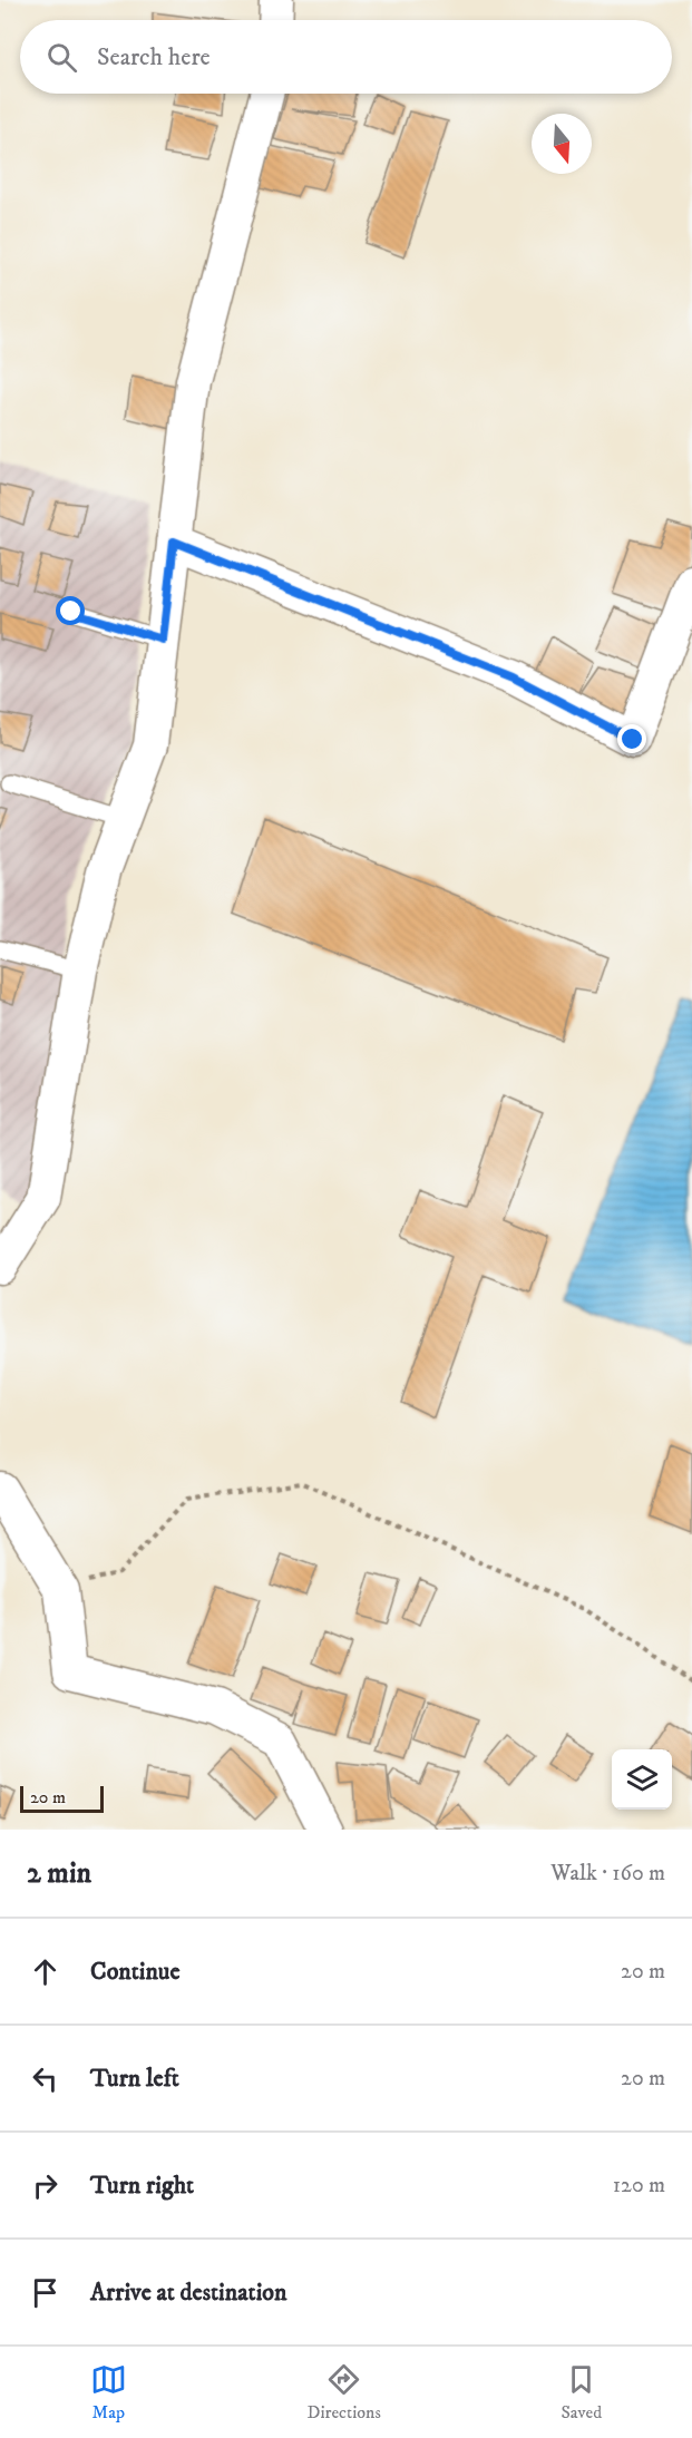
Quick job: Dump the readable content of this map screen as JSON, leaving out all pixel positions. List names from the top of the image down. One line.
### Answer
{"scale_bar":"20 m","north":"bottom","page":{"search":"Search here","scale":"20 m","heading":["2 min","Walk · 160 m"],"list":[["Continue","20 m"],["Turn left","20 m"],["Turn right","120 m"],"Arrive at destination"],"nav":["Map","Directions","Saved"]}}
